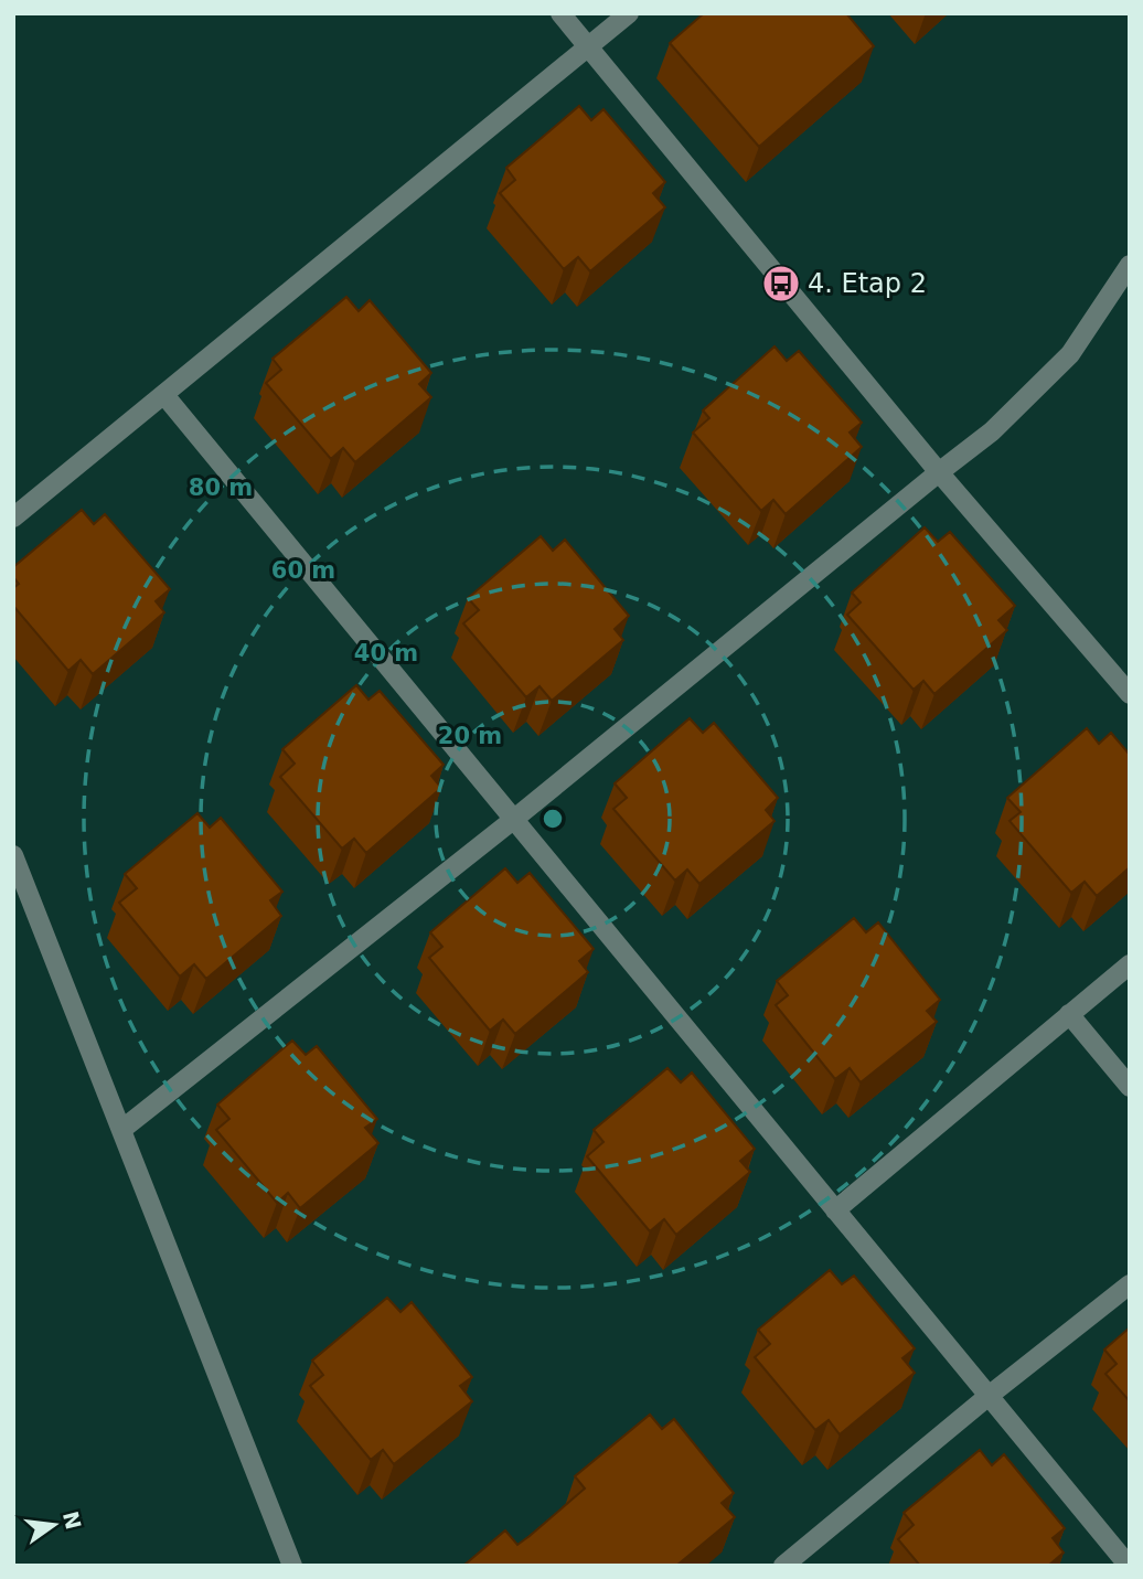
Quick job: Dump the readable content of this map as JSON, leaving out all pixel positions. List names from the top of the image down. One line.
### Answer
{"places":{"bus stop":["4. Etap 2"]},"north":"right","rings":["80 m","60 m","40 m","20 m"]}
